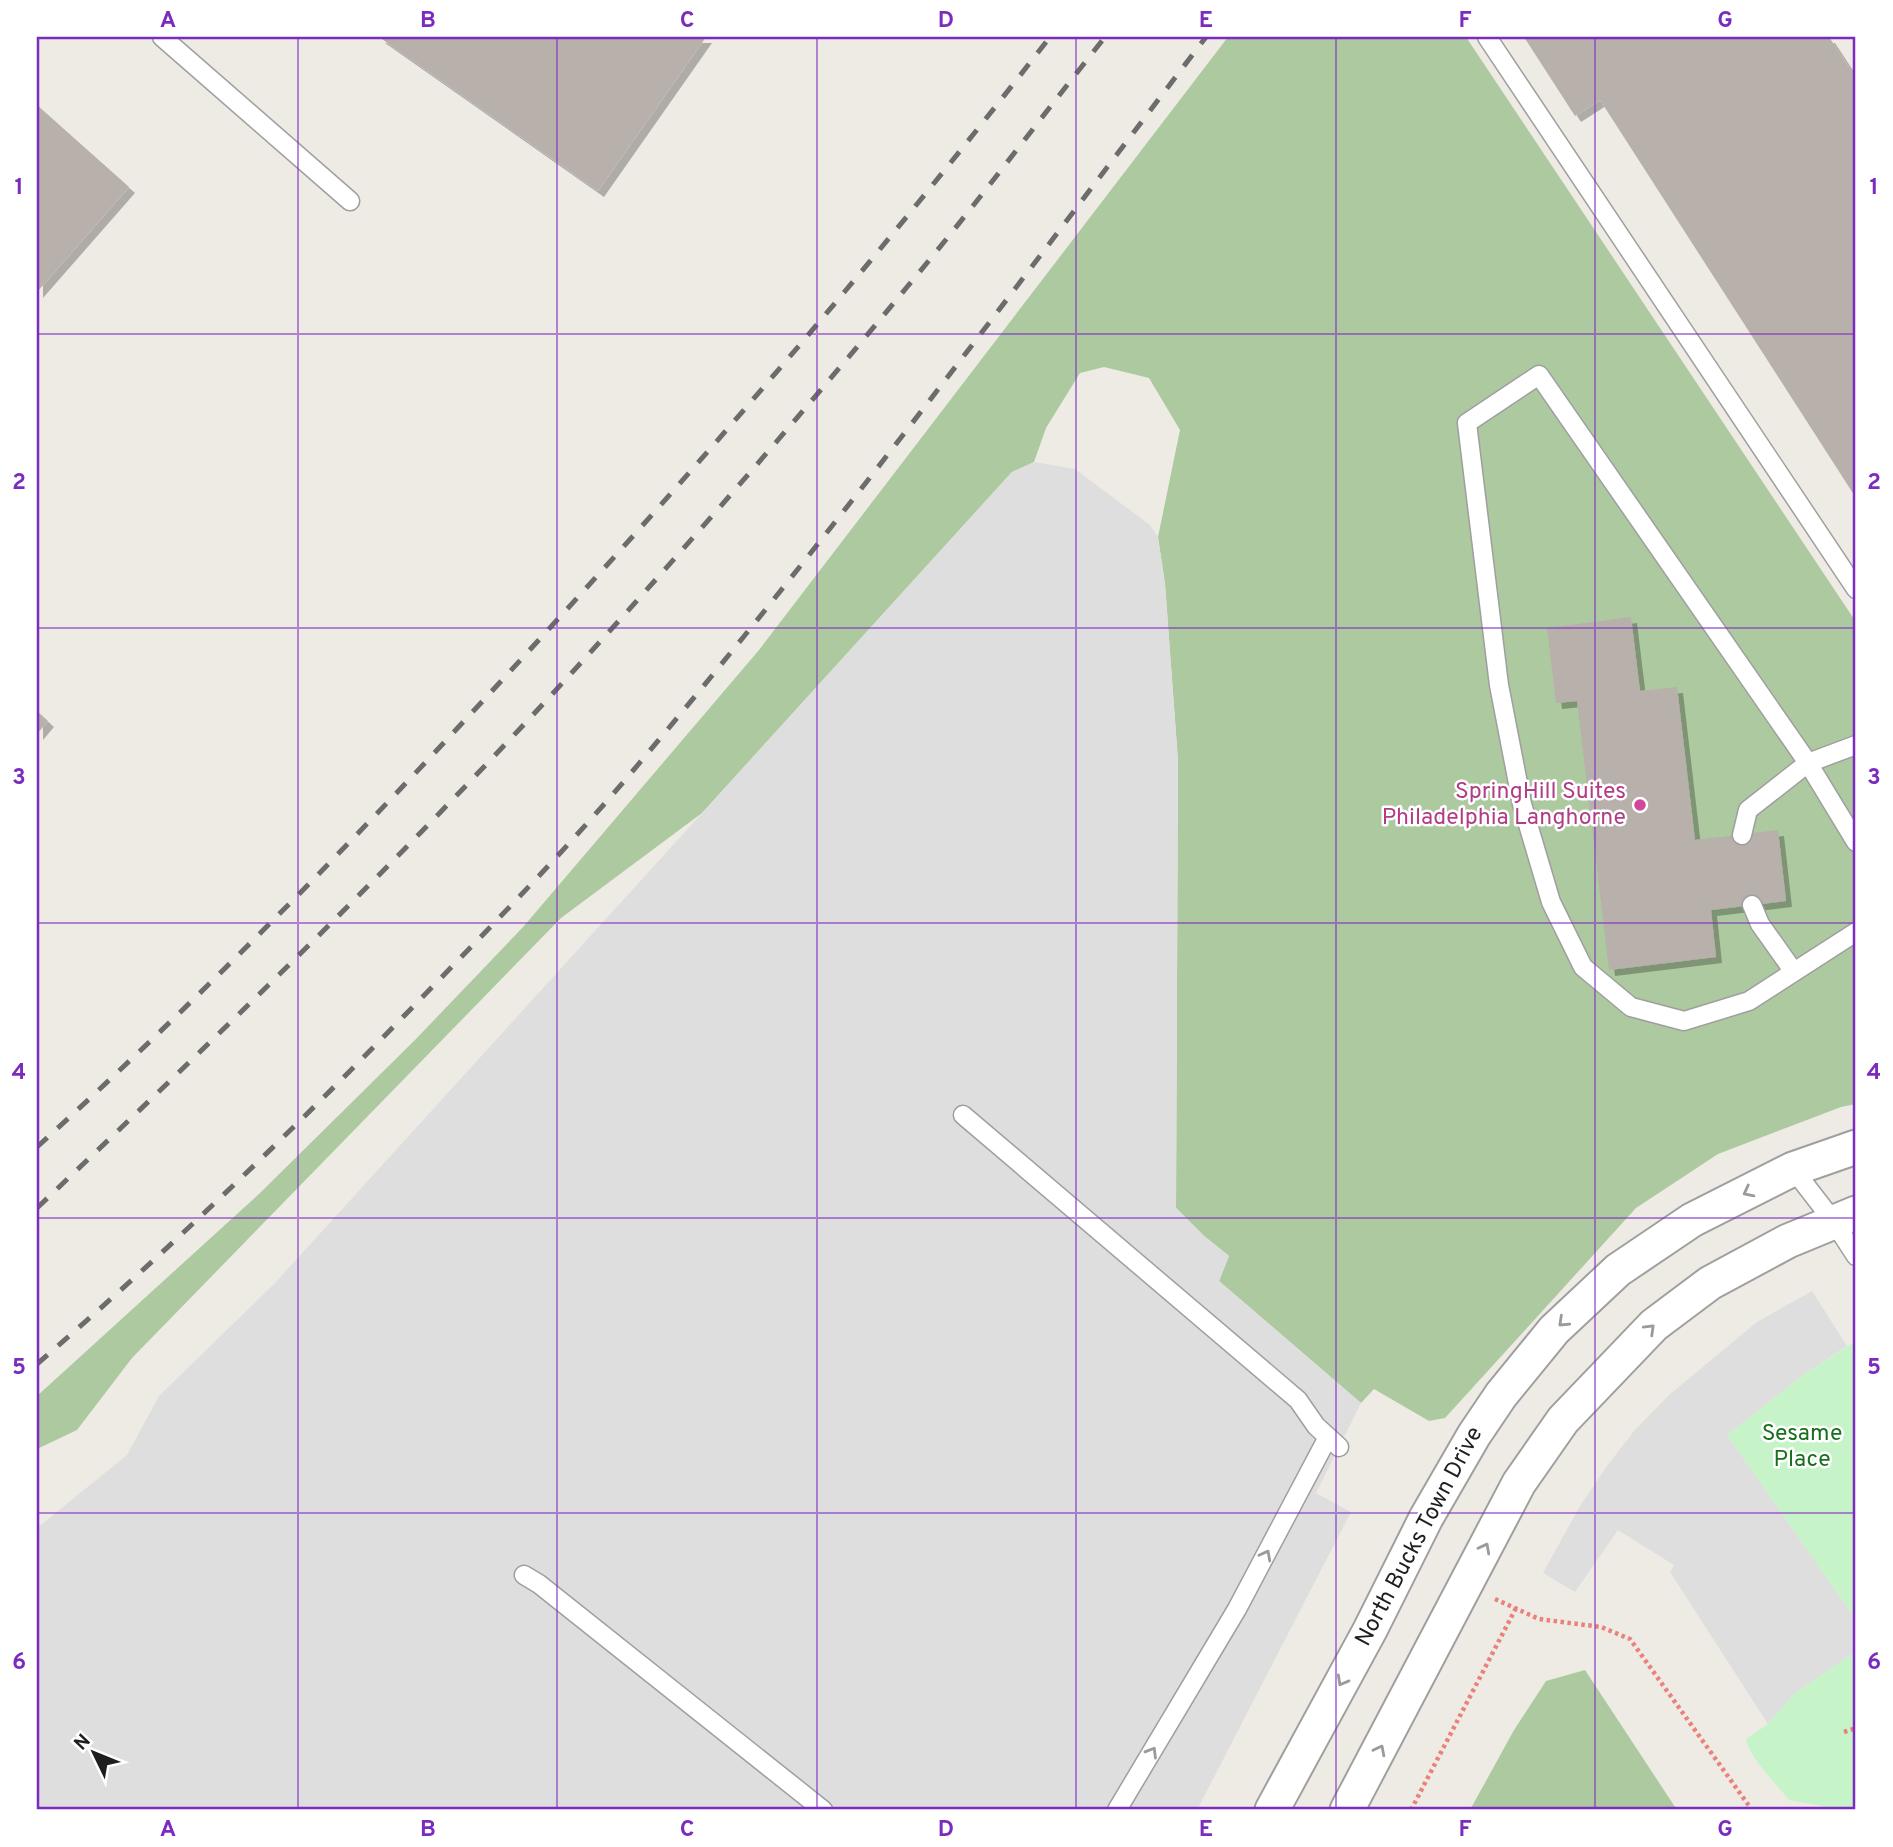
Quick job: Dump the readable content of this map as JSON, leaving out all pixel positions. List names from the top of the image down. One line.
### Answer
{"streets":{"street":["North Bucks Town Drive"]},"parks":["Sesame Place"],"places":["SpringHill Suites Philadelphia Langhorne"],"north":"top left","grid":{"columns":["A","B","C","D","E","F","G"],"rows":["1","2","3","4","5","6"]}}
